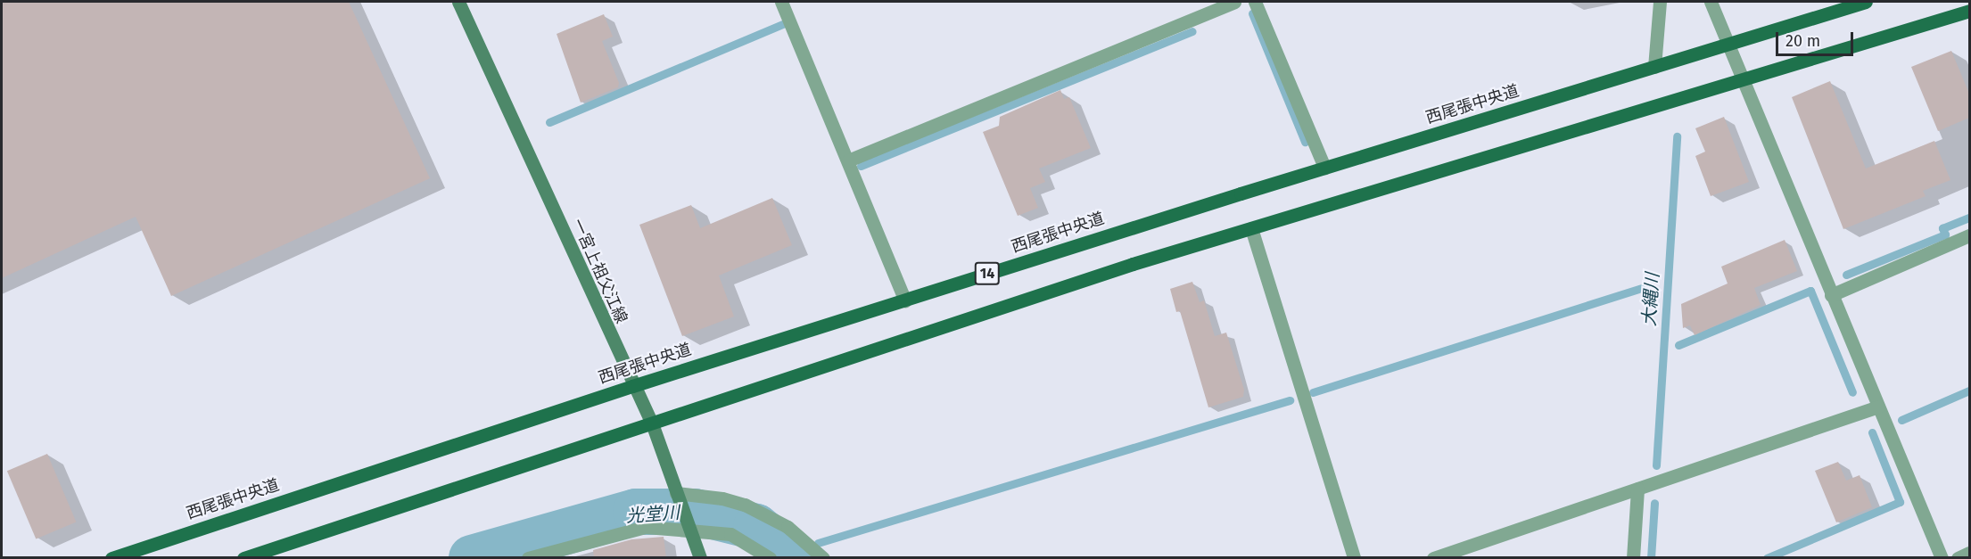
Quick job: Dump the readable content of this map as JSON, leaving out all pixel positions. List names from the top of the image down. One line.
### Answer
{"streets":{"main road":["西尾張中央道","一宮上祖父江線","14"]},"crossings":[["西尾張中央道","一宮上祖父江線"],["一宮上祖父江線","14"]],"water":["大縄川","光堂川"],"scale_bar":"20 m"}
